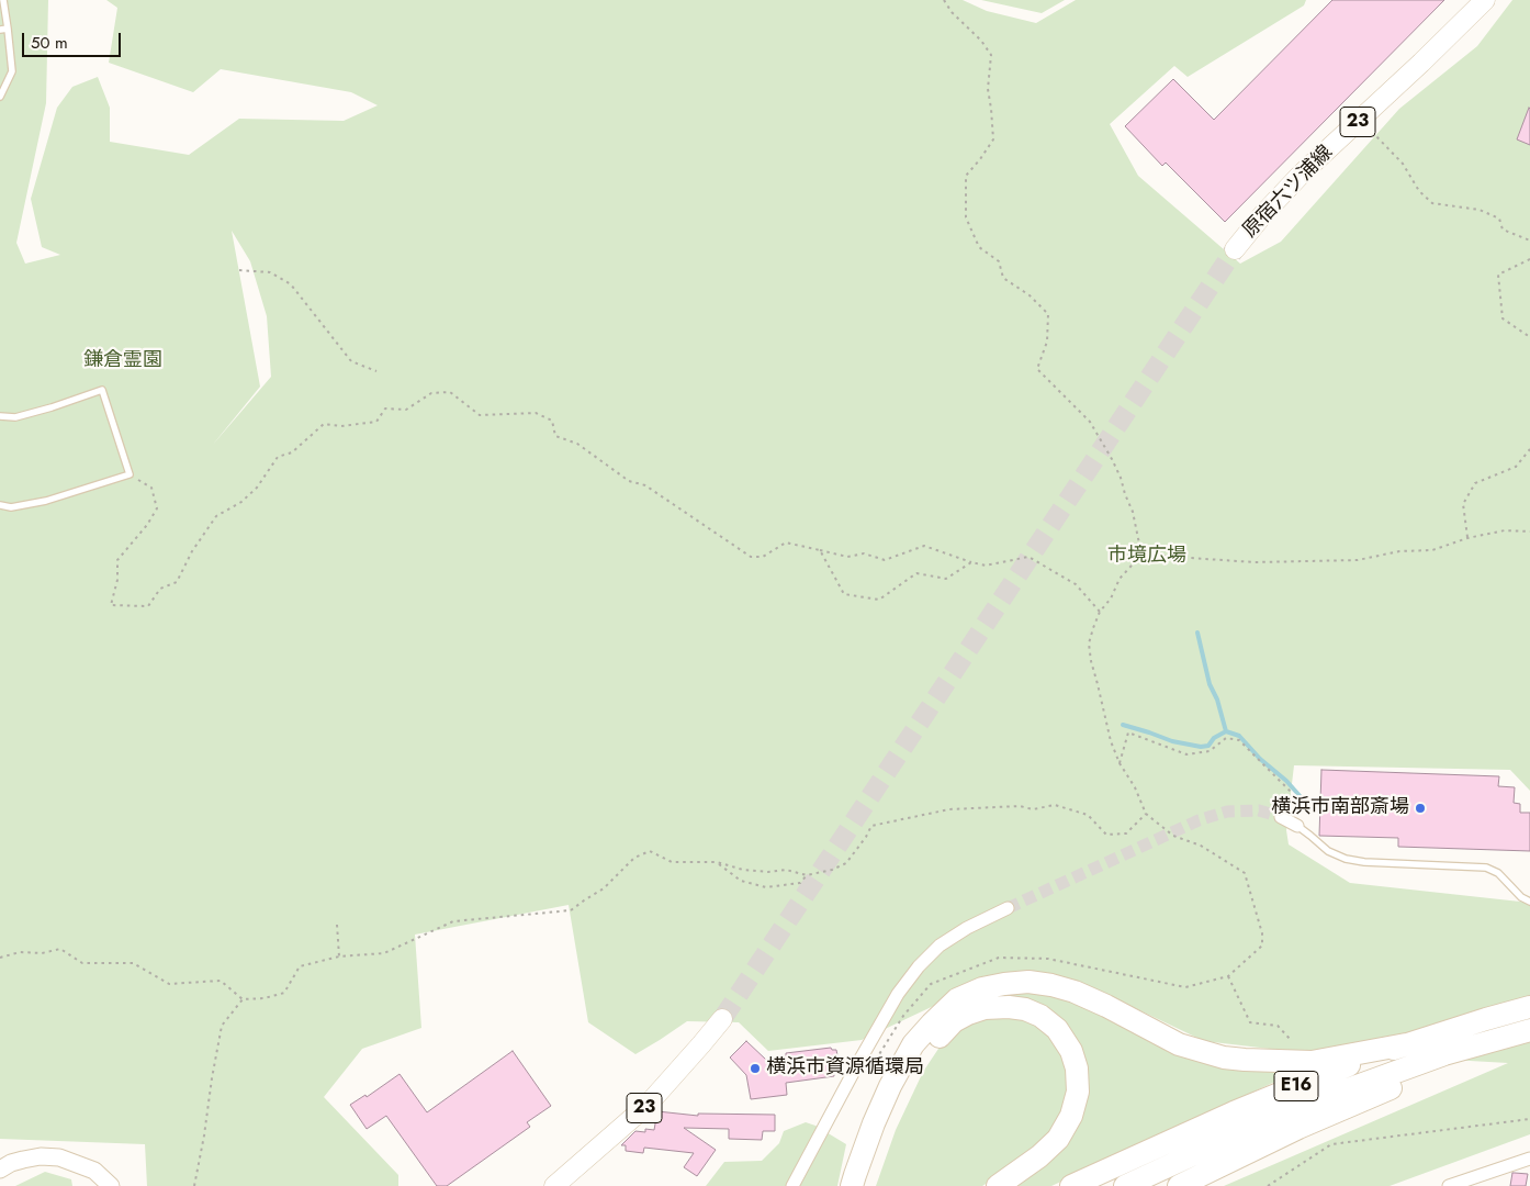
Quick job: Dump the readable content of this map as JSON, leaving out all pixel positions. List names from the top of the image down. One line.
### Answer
{"streets":{"highway":["E16"],"main road":["23","原宿六ツ浦線"]},"parks":["鎌倉霊園","市境広場"],"places":["横浜市南部斎場","横浜市資源循環局"],"scale_bar":"50 m"}
